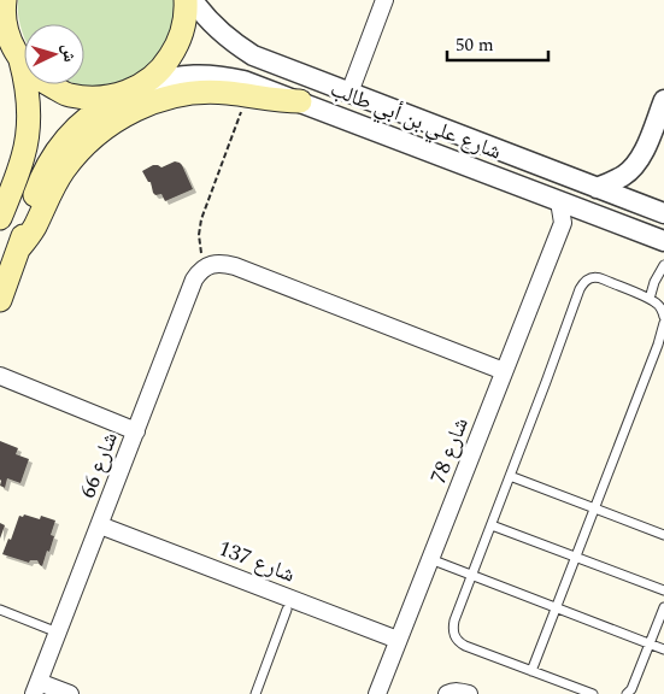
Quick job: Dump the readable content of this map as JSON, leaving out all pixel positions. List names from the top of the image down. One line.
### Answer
{"streets":{"street":["شارع علي بن أبي طالب","شارع 78","شارع 66","شارع 137"]},"crossings":[["شارع 78","شارع 137"],["شارع 66","شارع 137"]],"scale_bar":"50 m","north":"right"}
